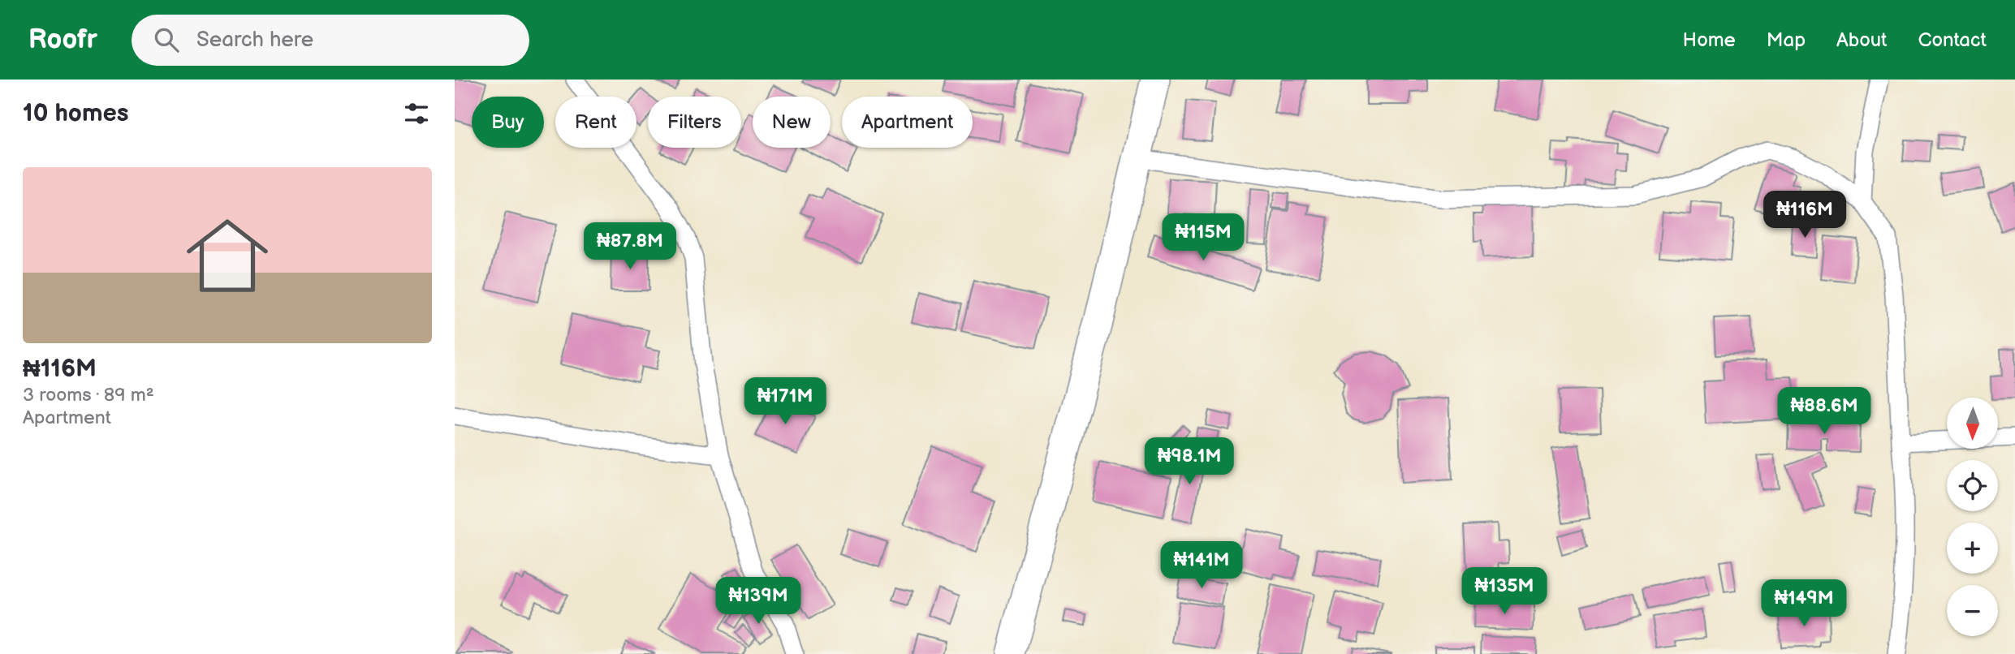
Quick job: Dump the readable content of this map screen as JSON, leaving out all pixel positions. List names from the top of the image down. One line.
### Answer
{"north":"bottom","page":{"header":"Roofr","search":"Search here","nav":["Home","Map","About","Contact"],"heading":"10 homes","chip":["Buy","Rent","Filters","New","Apartment"],"list":[{"name":"₦116M","note":"3 rooms · 89 m² · Apartment"}],"price":["₦116M","₦115M","₦87.8M","₦171M","₦88.6M","₦98.1M","₦141M","₦135M","₦139M","₦149M"],"map_buttons":["+","−"]}}
